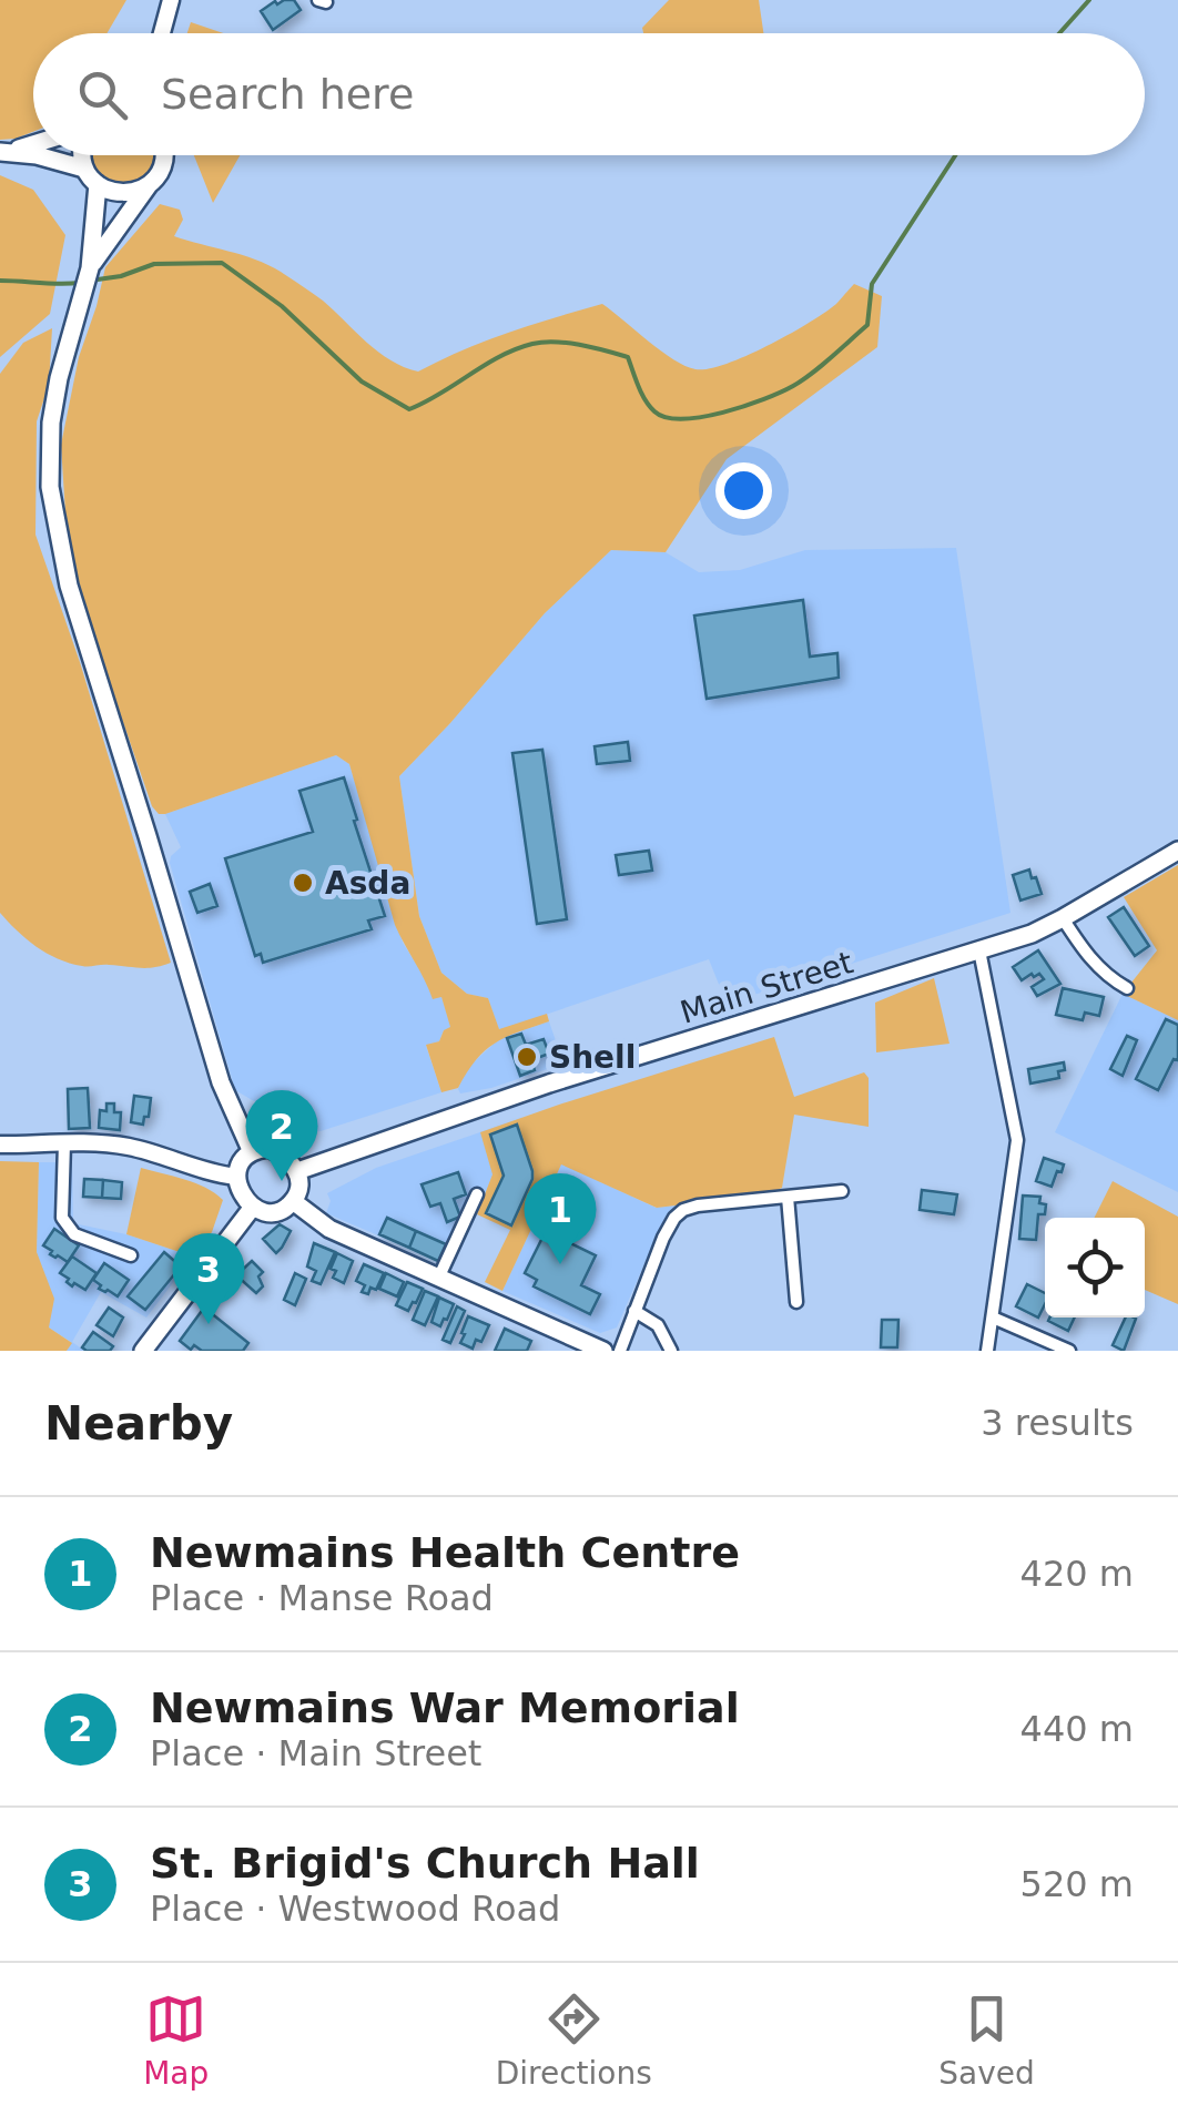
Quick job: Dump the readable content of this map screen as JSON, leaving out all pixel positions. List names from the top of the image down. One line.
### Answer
{"streets":{"main road":["Main Street"]},"places":["Asda","Shell"],"page":{"search":"Search here","pins":["2","1","3"],"heading":["Nearby","3 results"],"list":[{"mark":"1","name":"Newmains Health Centre","note":"Place · Manse Road","value":"420 m"},{"mark":"2","name":"Newmains War Memorial","note":"Place · Main Street","value":"440 m"},{"mark":"3","name":"St. Brigid's Church Hall","note":"Place · Westwood Road","value":"520 m"}],"nav":["Map","Directions","Saved"]}}
